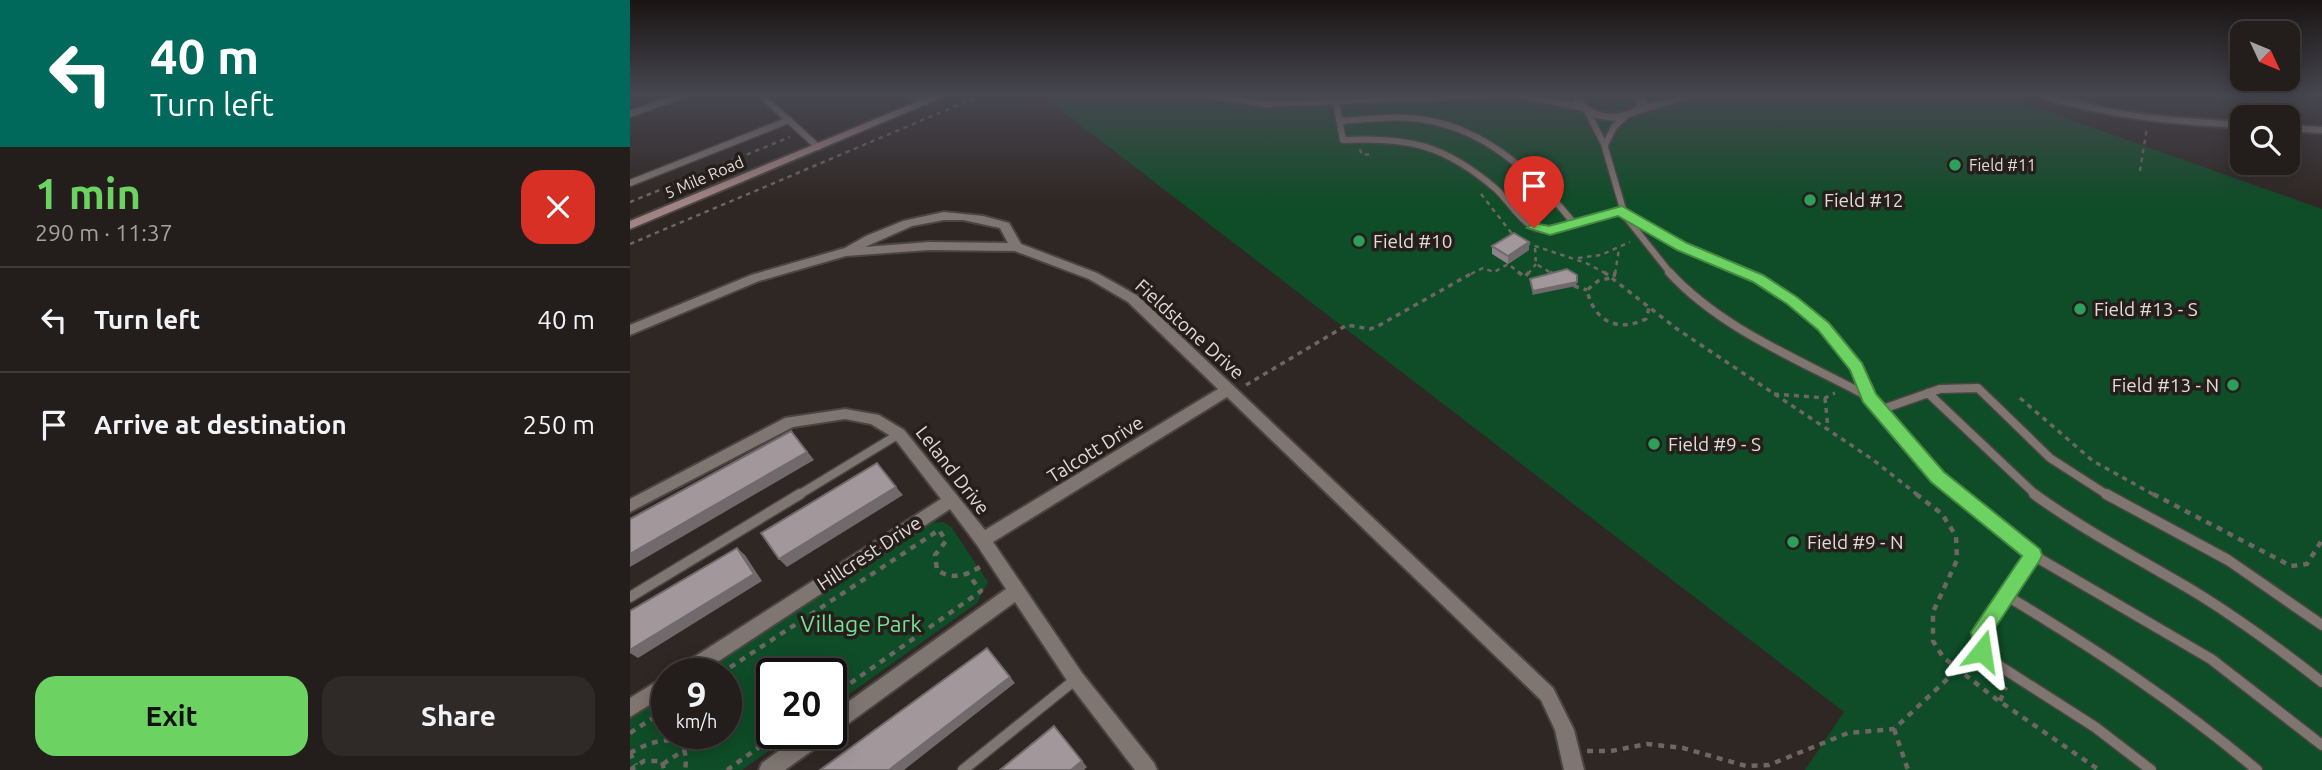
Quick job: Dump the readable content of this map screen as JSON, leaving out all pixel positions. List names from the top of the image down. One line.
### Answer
{"streets":{"street":["5 Mile Road","Fieldstone Drive","Talcott Drive","Leland Drive","Hillcrest Drive"]},"crossings":[["Fieldstone Drive","Talcott Drive"],["Talcott Drive","Leland Drive"],["Leland Drive","Hillcrest Drive"]],"parks":["Village Park"],"places":["Field #11","Field #12","Field #10","Field #13 - S","Field #13 - N","Field #9 - S","Field #9 - N"],"north":"bottom right","page":{"turn":["40 m","Turn left"],"heading":["1 min","290 m · 11:37"],"list":[{"name":"Turn left","value":"40 m"},{"name":"Arrive at destination","value":"250 m"}],"speed":"9 km/h","limit":"20","buttons":["Exit","Share"]}}
